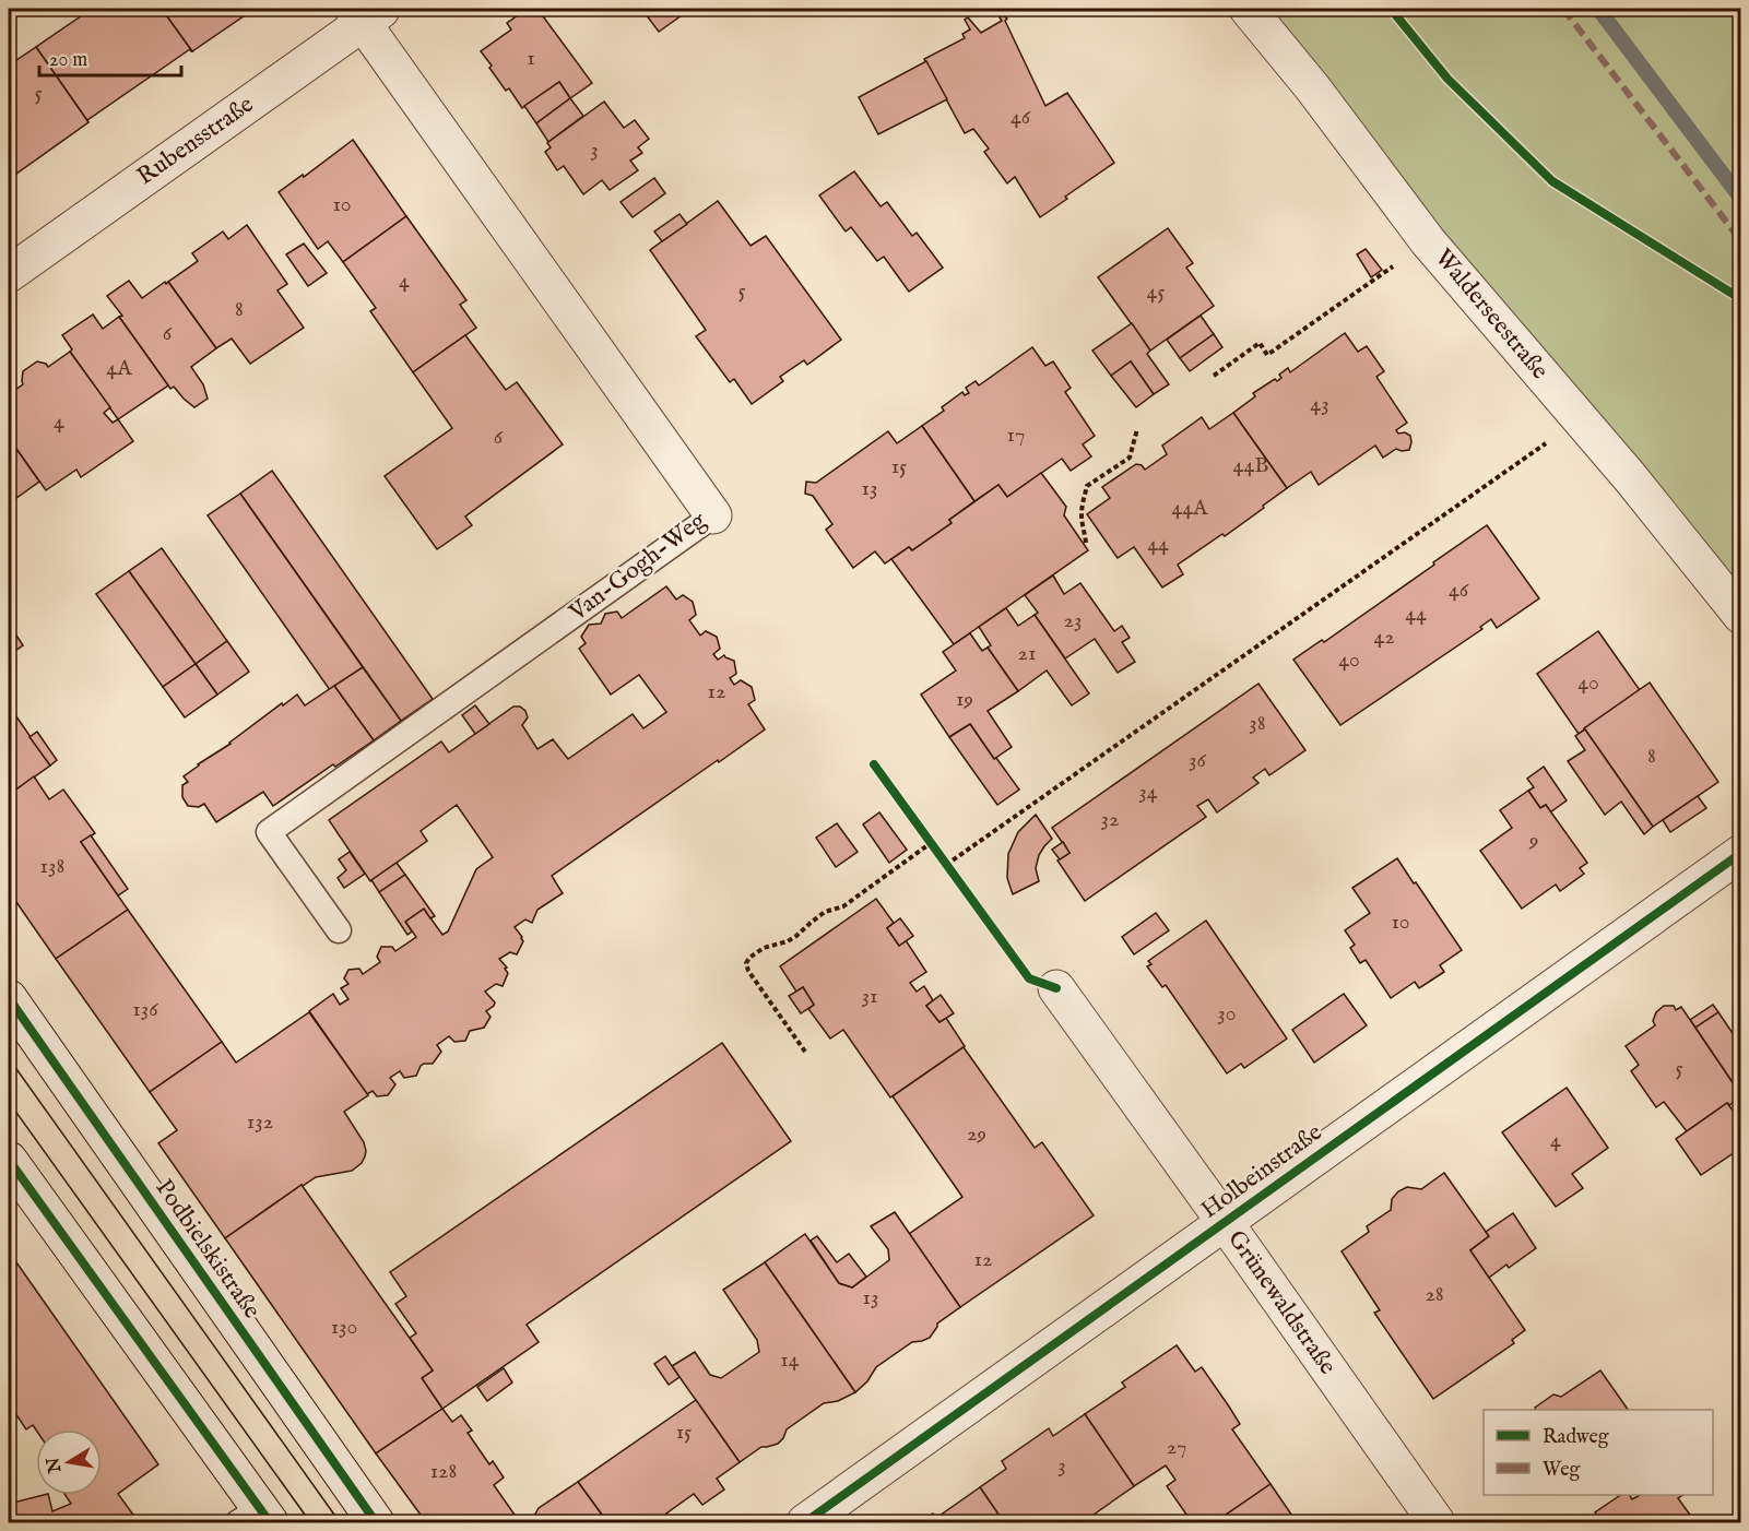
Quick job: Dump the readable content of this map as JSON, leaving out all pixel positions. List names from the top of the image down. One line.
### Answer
{"streets":{"street":["Rubensstraße","Walderseestraße","Van-Gogh-Weg","Holbeinstraße","Podbielskistraße","Grünewaldstraße"]},"crossings":[["Rubensstraße","Van-Gogh-Weg"],["Holbeinstraße","Grünewaldstraße"]],"house_numbers":["1","5","46","3","10","4","5","45","8","6","4A","43","4","17","6","44B","15","13","44A","44","46","44","23","42","21","40","40","12","19","38","8","36","34","32","9","138","10","31","136","30","5","132","29","4","12","28","13","130","14","15","27","3","128"],"legend":["Radweg","Weg"],"scale_bar":"20 m","north":"left"}
